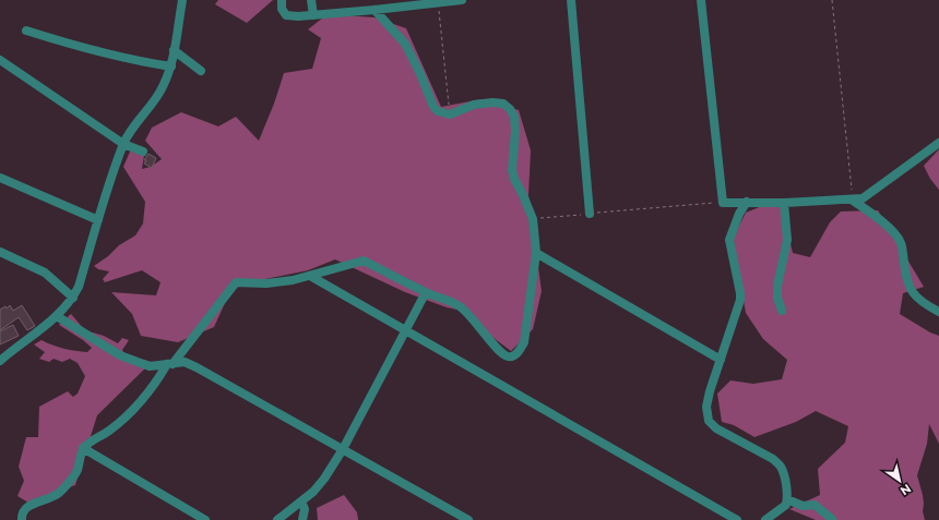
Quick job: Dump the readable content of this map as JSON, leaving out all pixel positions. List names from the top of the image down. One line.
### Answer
{"north":"bottom right"}
